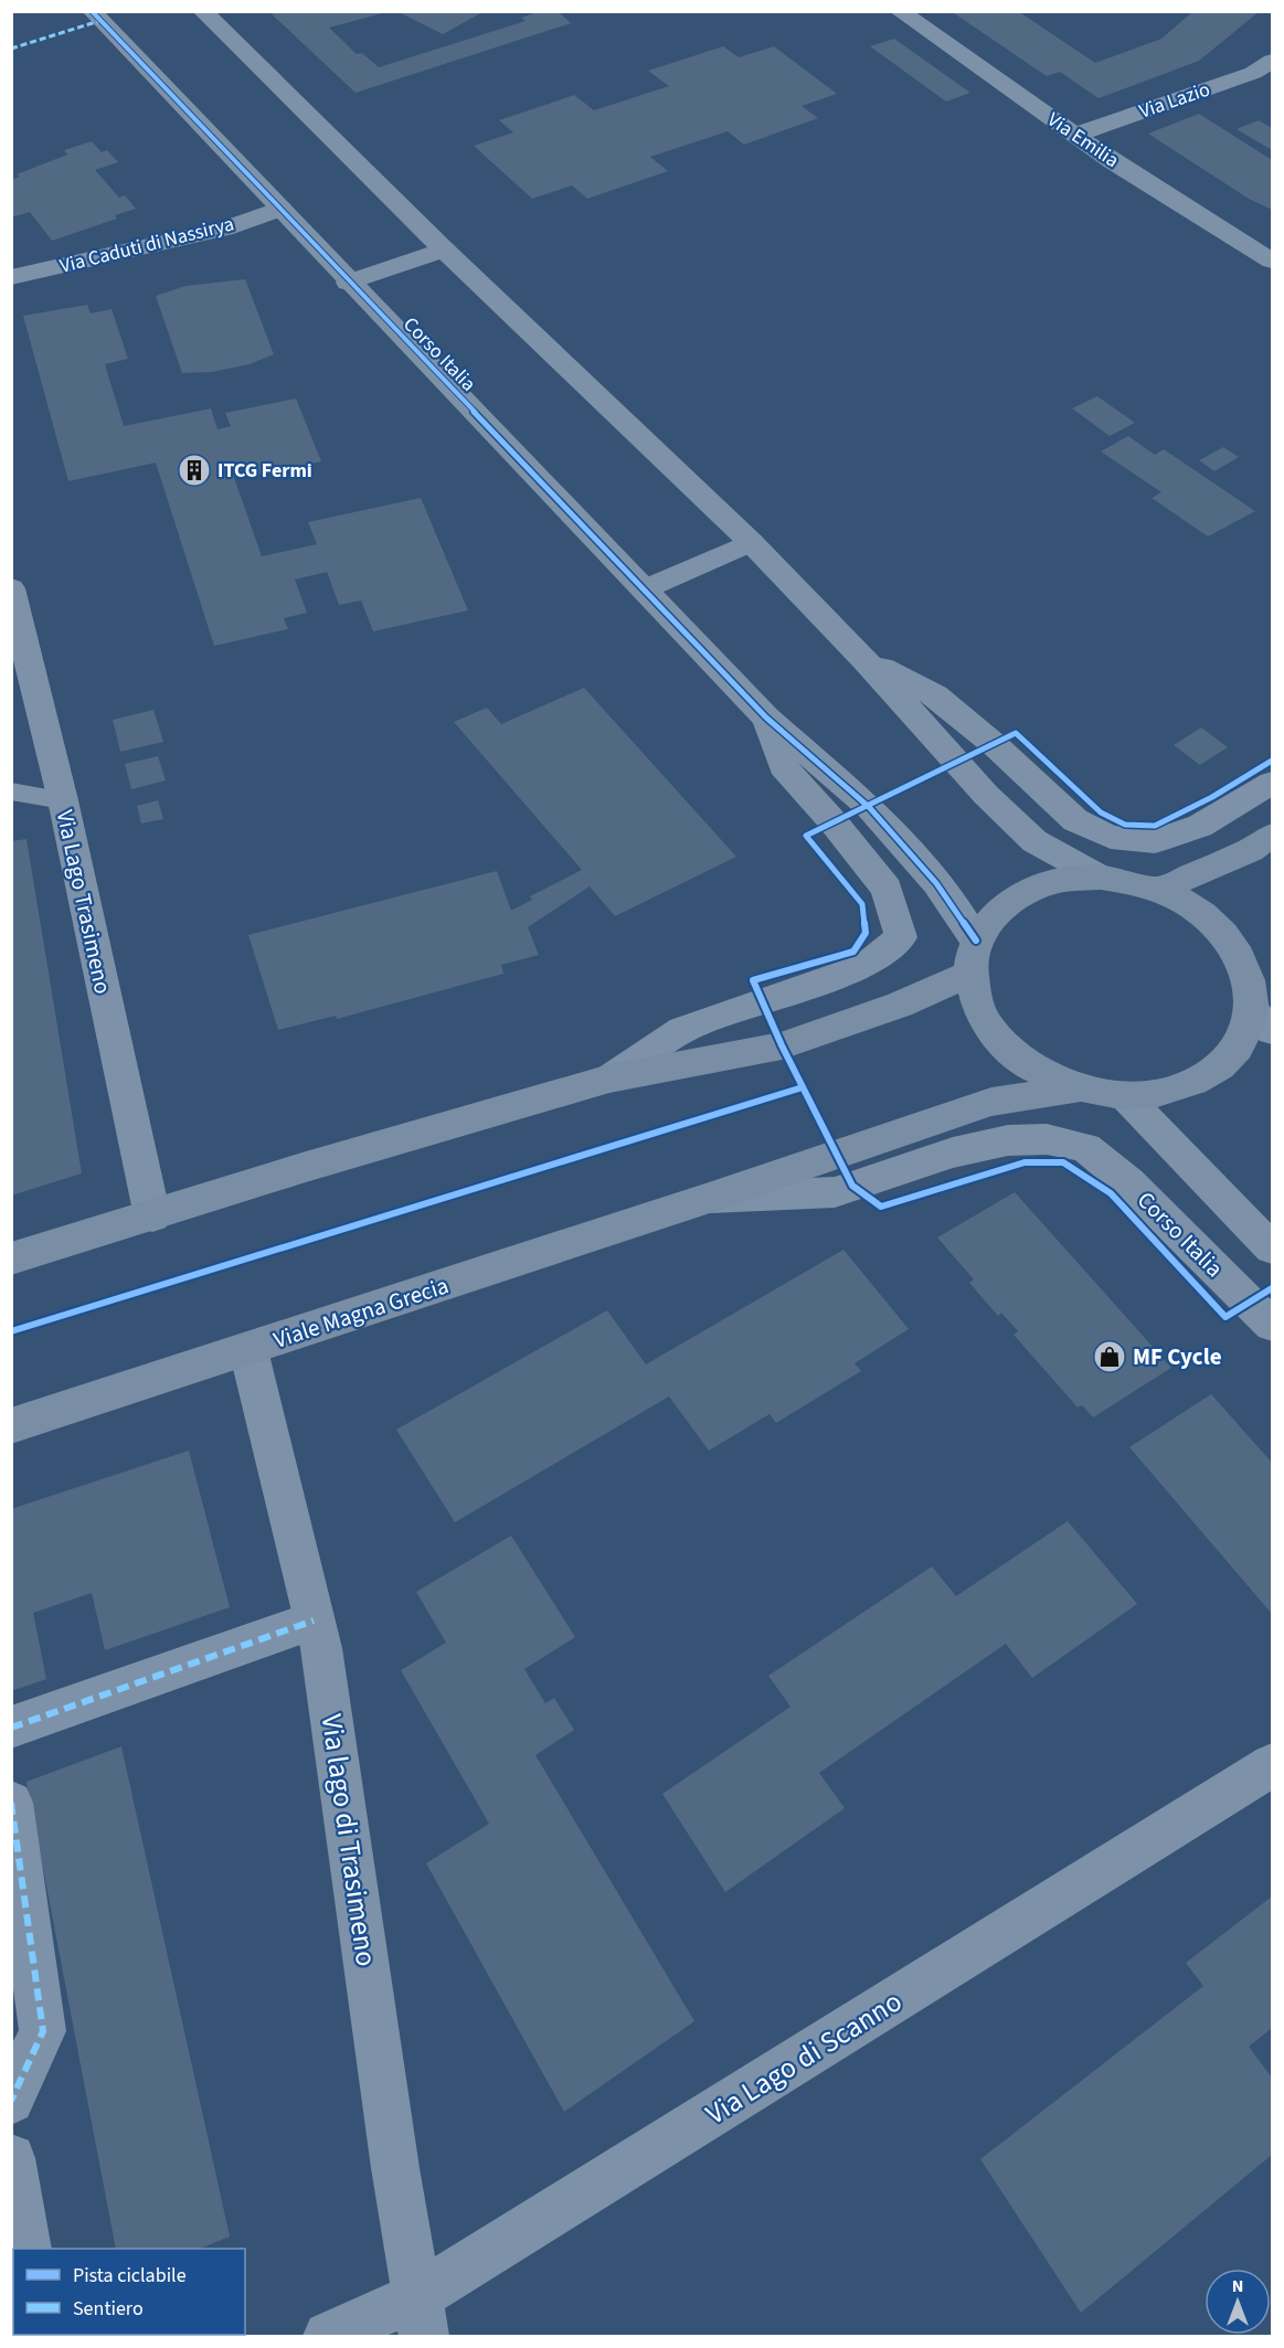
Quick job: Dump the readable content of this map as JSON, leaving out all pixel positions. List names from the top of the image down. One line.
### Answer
{"streets":{"main road":["Viale Magna Grecia"],"street":["Via Lazio","Via Emilia","Via Caduti di Nassirya","Corso Italia","Via Lago Trasimeno","Via lago di Trasimeno","Via Lago di Scanno"]},"crossings":[["Via Lazio","Via Emilia"],["Via Caduti di Nassirya","Corso Italia"],["Corso Italia","Viale Magna Grecia"],["Viale Magna Grecia","Via lago di Trasimeno"],["Via lago di Trasimeno","Via Lago di Scanno"]],"places":{"building":["ITCG Fermi"],"shop":["MF Cycle"]},"legend":["Pista ciclabile","Sentiero"],"north":"top"}
